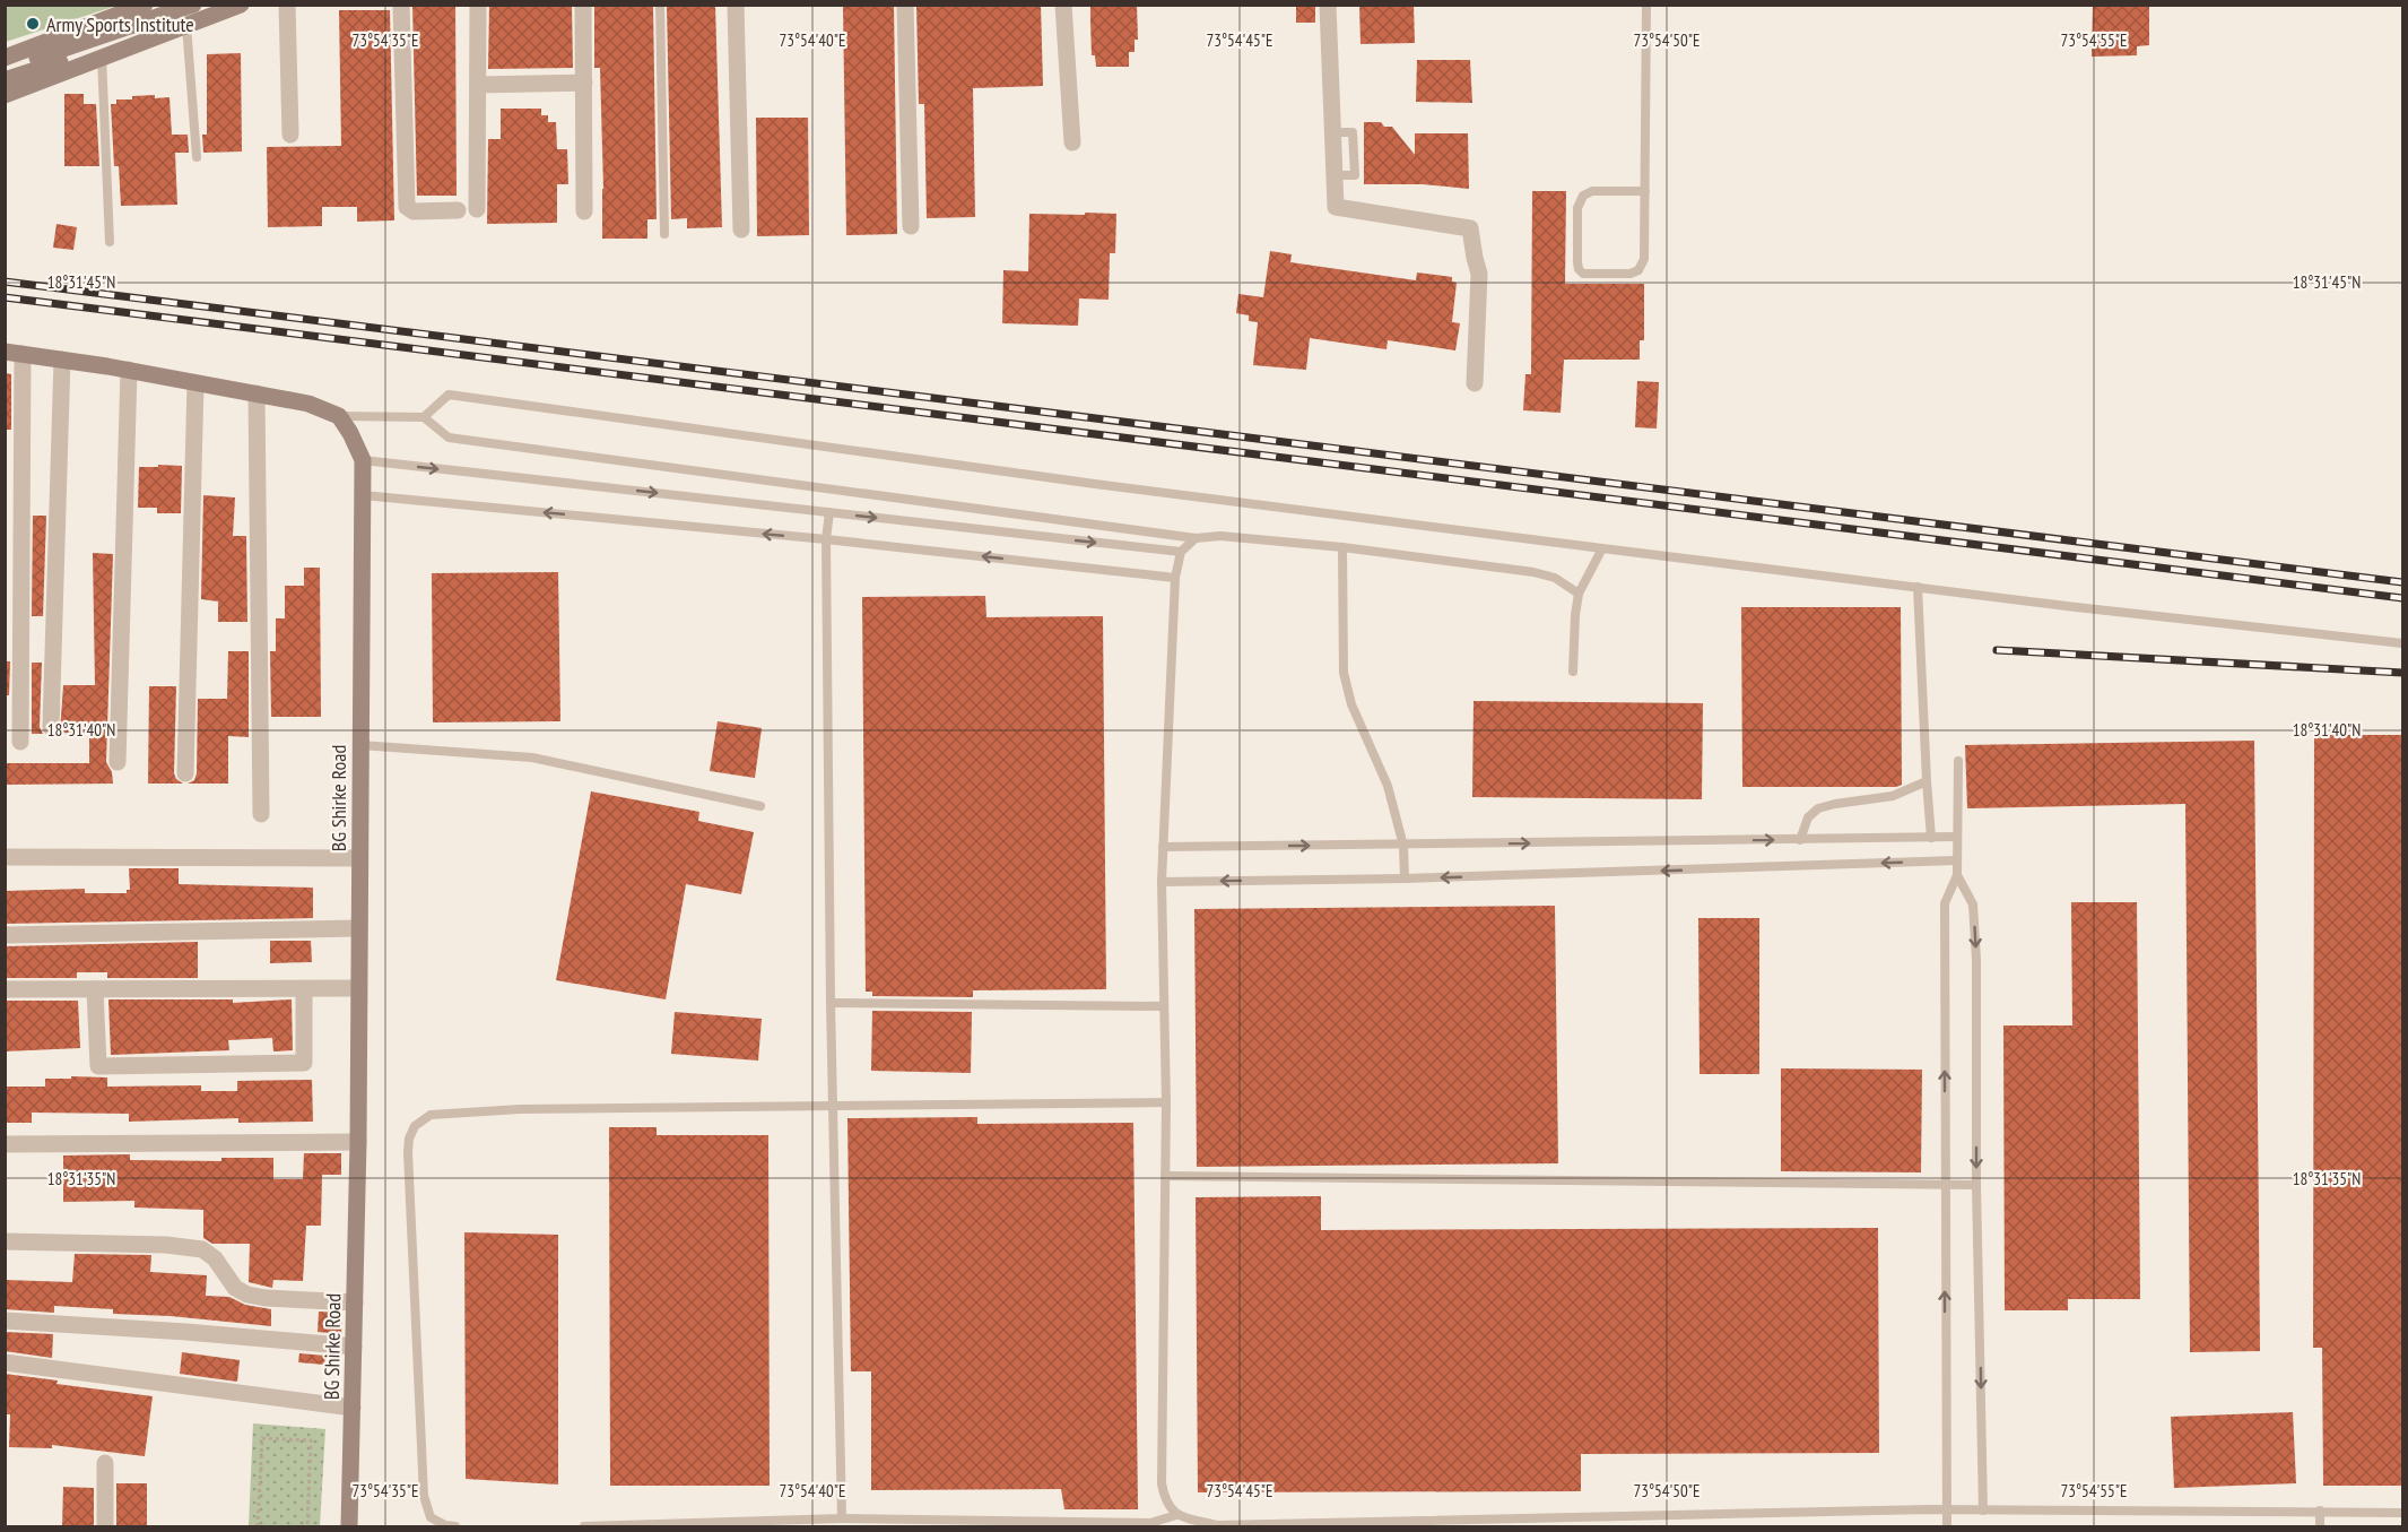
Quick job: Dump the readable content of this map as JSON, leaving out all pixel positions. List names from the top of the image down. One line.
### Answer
{"streets":{"street":["BG Shirke Road"]},"places":["Army Sports Institute"],"coordinates":["73°54'35\"E","73°54'40\"E","73°54'45\"E","73°54'50\"E","73°54'55\"E","18°31'45\"N","18°31'40\"N","18°31'35\"N"]}
